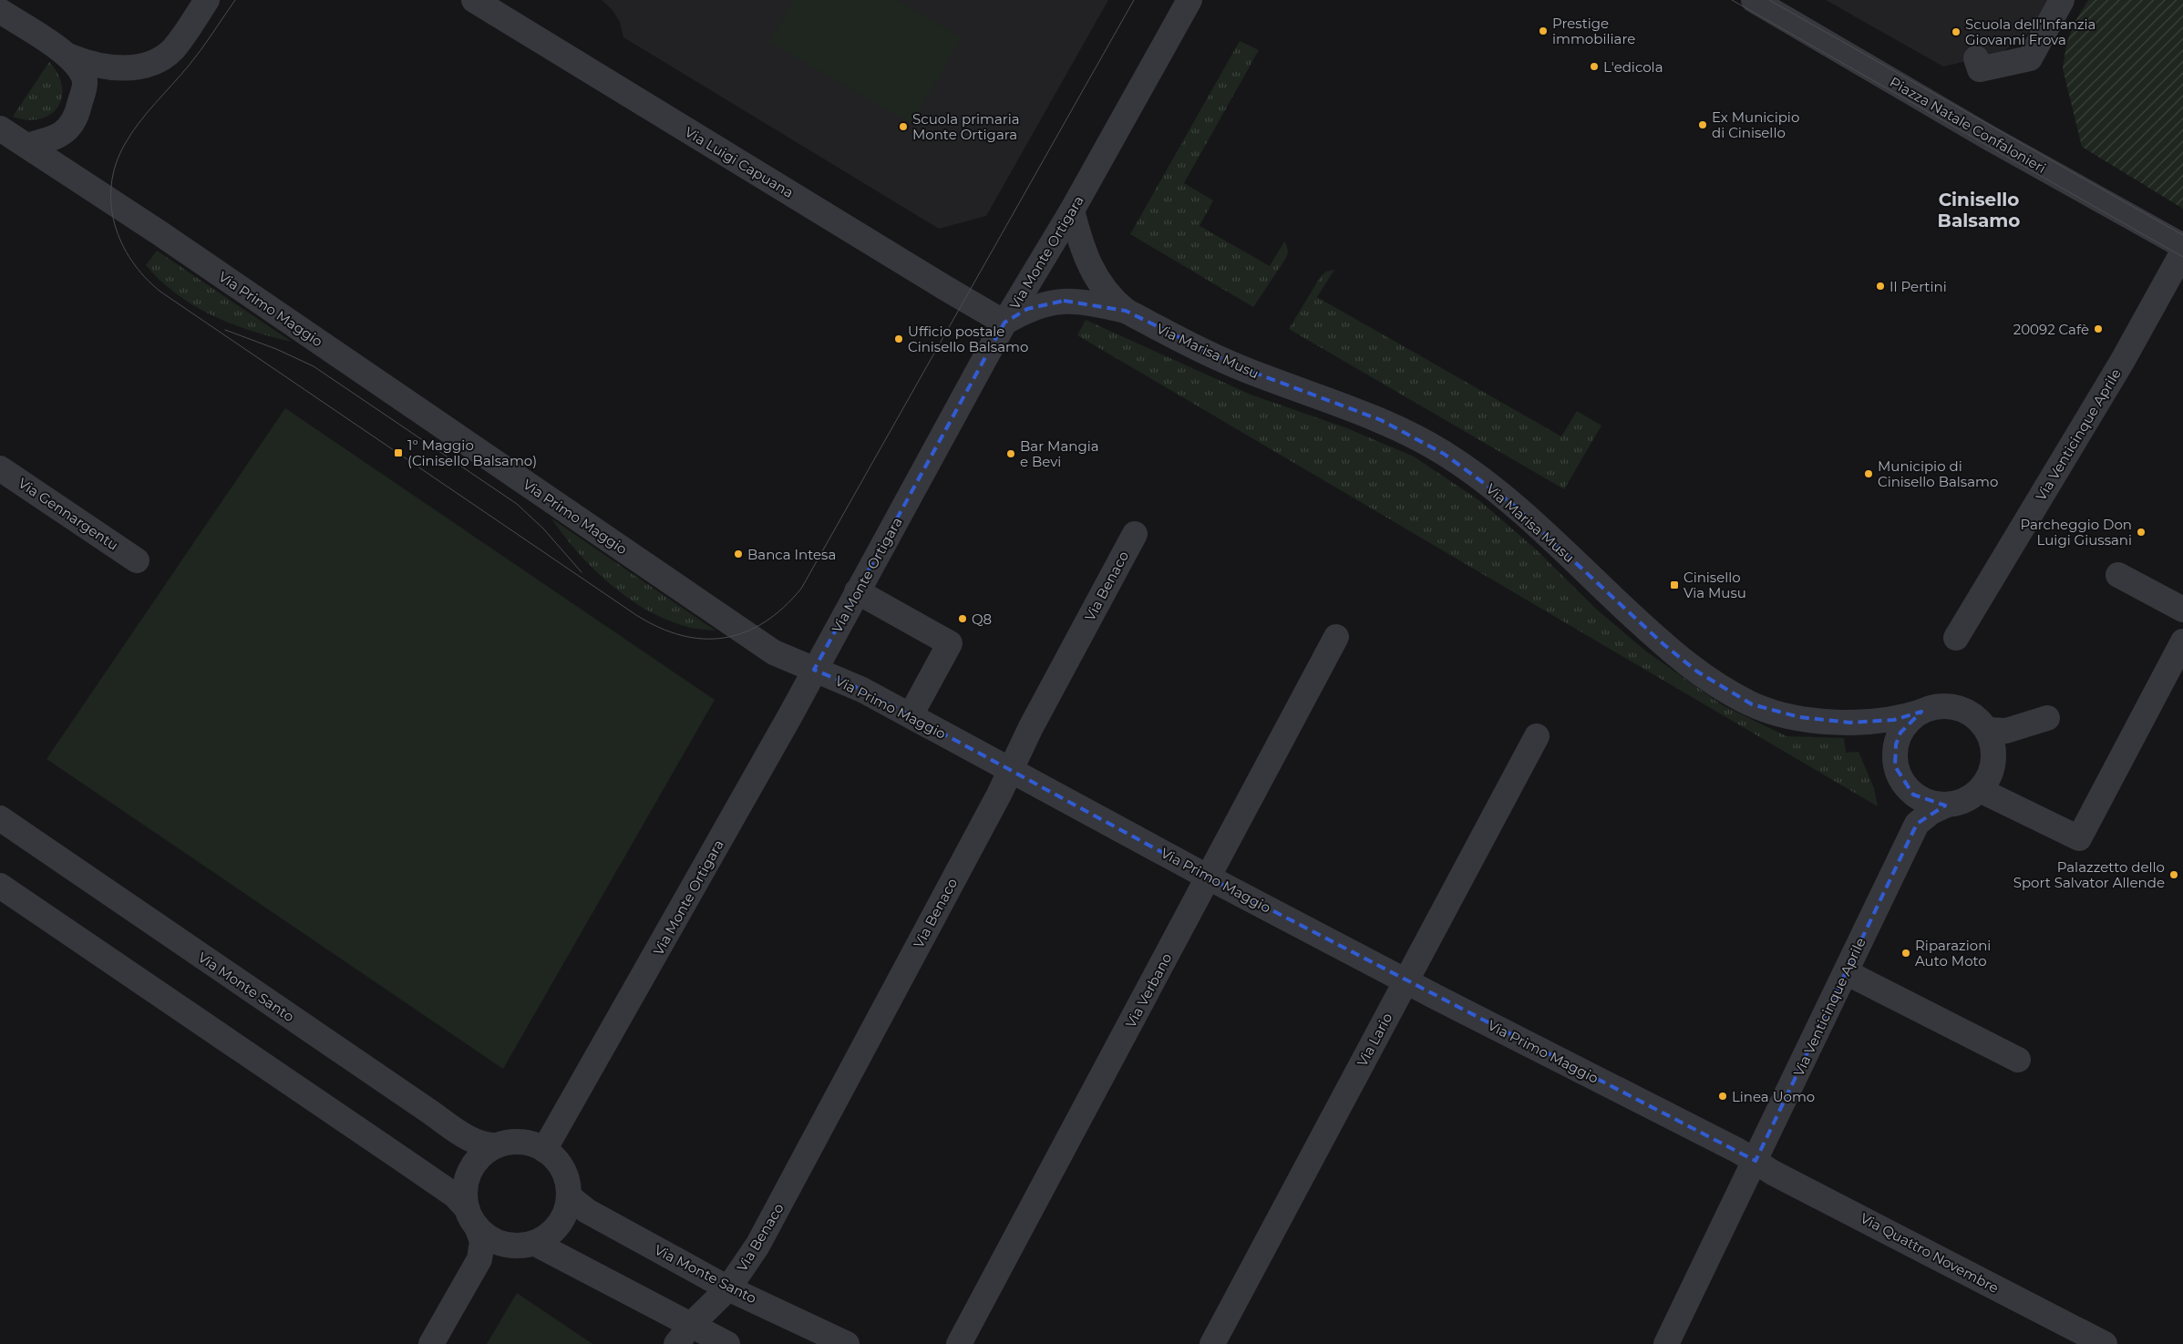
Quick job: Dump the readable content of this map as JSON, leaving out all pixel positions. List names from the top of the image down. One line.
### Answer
{"streets":{"street":["Piazza Natale Confalonieri","Via Luigi Capuana","Via Monte Ortigara","Via Primo Maggio","Via Marisa Musu","Via Venticinque Aprile","Via Gennargentu","Via Benaco","Via Monte Santo","Via Verbano","Via Lario","Via Quattro Novembre"]},"crossings":[["Via Luigi Capuana","Via Monte Ortigara"],["Via Luigi Capuana","Via Marisa Musu"],["Via Monte Ortigara","Via Primo Maggio"],["Via Monte Ortigara","Via Marisa Musu"],["Via Monte Ortigara","Via Monte Santo"],["Via Primo Maggio","Via Venticinque Aprile"],["Via Primo Maggio","Via Benaco"],["Via Primo Maggio","Via Verbano"],["Via Primo Maggio","Via Lario"],["Via Primo Maggio","Via Quattro Novembre"],["Via Marisa Musu","Via Venticinque Aprile"],["Via Venticinque Aprile","Via Quattro Novembre"],["Via Benaco","Via Monte Santo"]],"districts":["Cinisello Balsamo"],"places":{"other":["Prestige immobiliare","Scuola dell'Infanzia Giovanni Frova","L'edicola","Ex Municipio di Cinisello","Scuola primaria Monte Ortigara","Il Pertini","20092 Cafè","Ufficio postale Cinisello Balsamo","Bar Mangia e Bevi","Municipio di Cinisello Balsamo","Parcheggio Don Luigi Giussani","Banca Intesa","Q8","Palazzetto dello Sport Salvator Allende","Riparazioni Auto Moto","Linea Uomo"],"transit":["1° Maggio (Cinisello Balsamo)","Cinisello Via Musu"]}}
